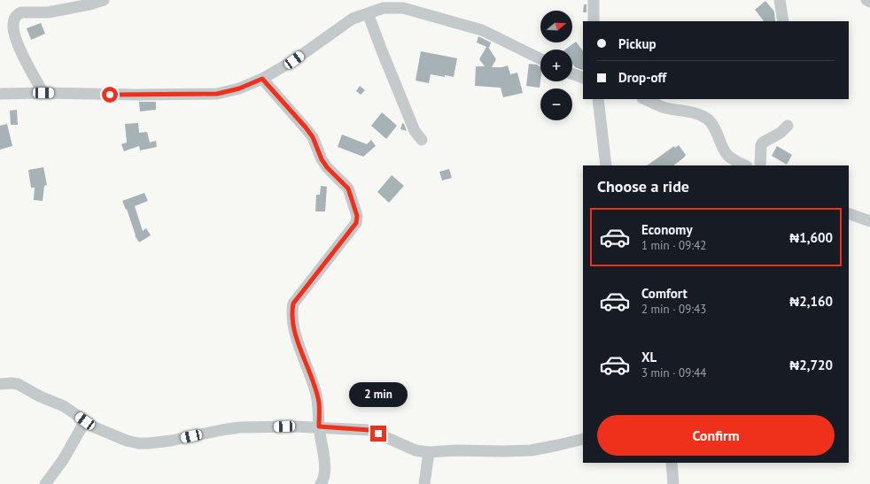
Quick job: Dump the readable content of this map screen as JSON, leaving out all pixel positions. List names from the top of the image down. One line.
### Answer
{"north":"right","page":{"map_buttons":["+","−"],"banner":["Pickup","Drop-off"],"heading":"Choose a ride","list":[{"name":"Economy","note":"1 min · 09:42","value":"₦1,600"},{"name":"Comfort","note":"2 min · 09:43","value":"₦2,160"},{"name":"XL","note":"3 min · 09:44","value":"₦2,720"}],"bubble":"2 min","buttons":"Confirm"}}
